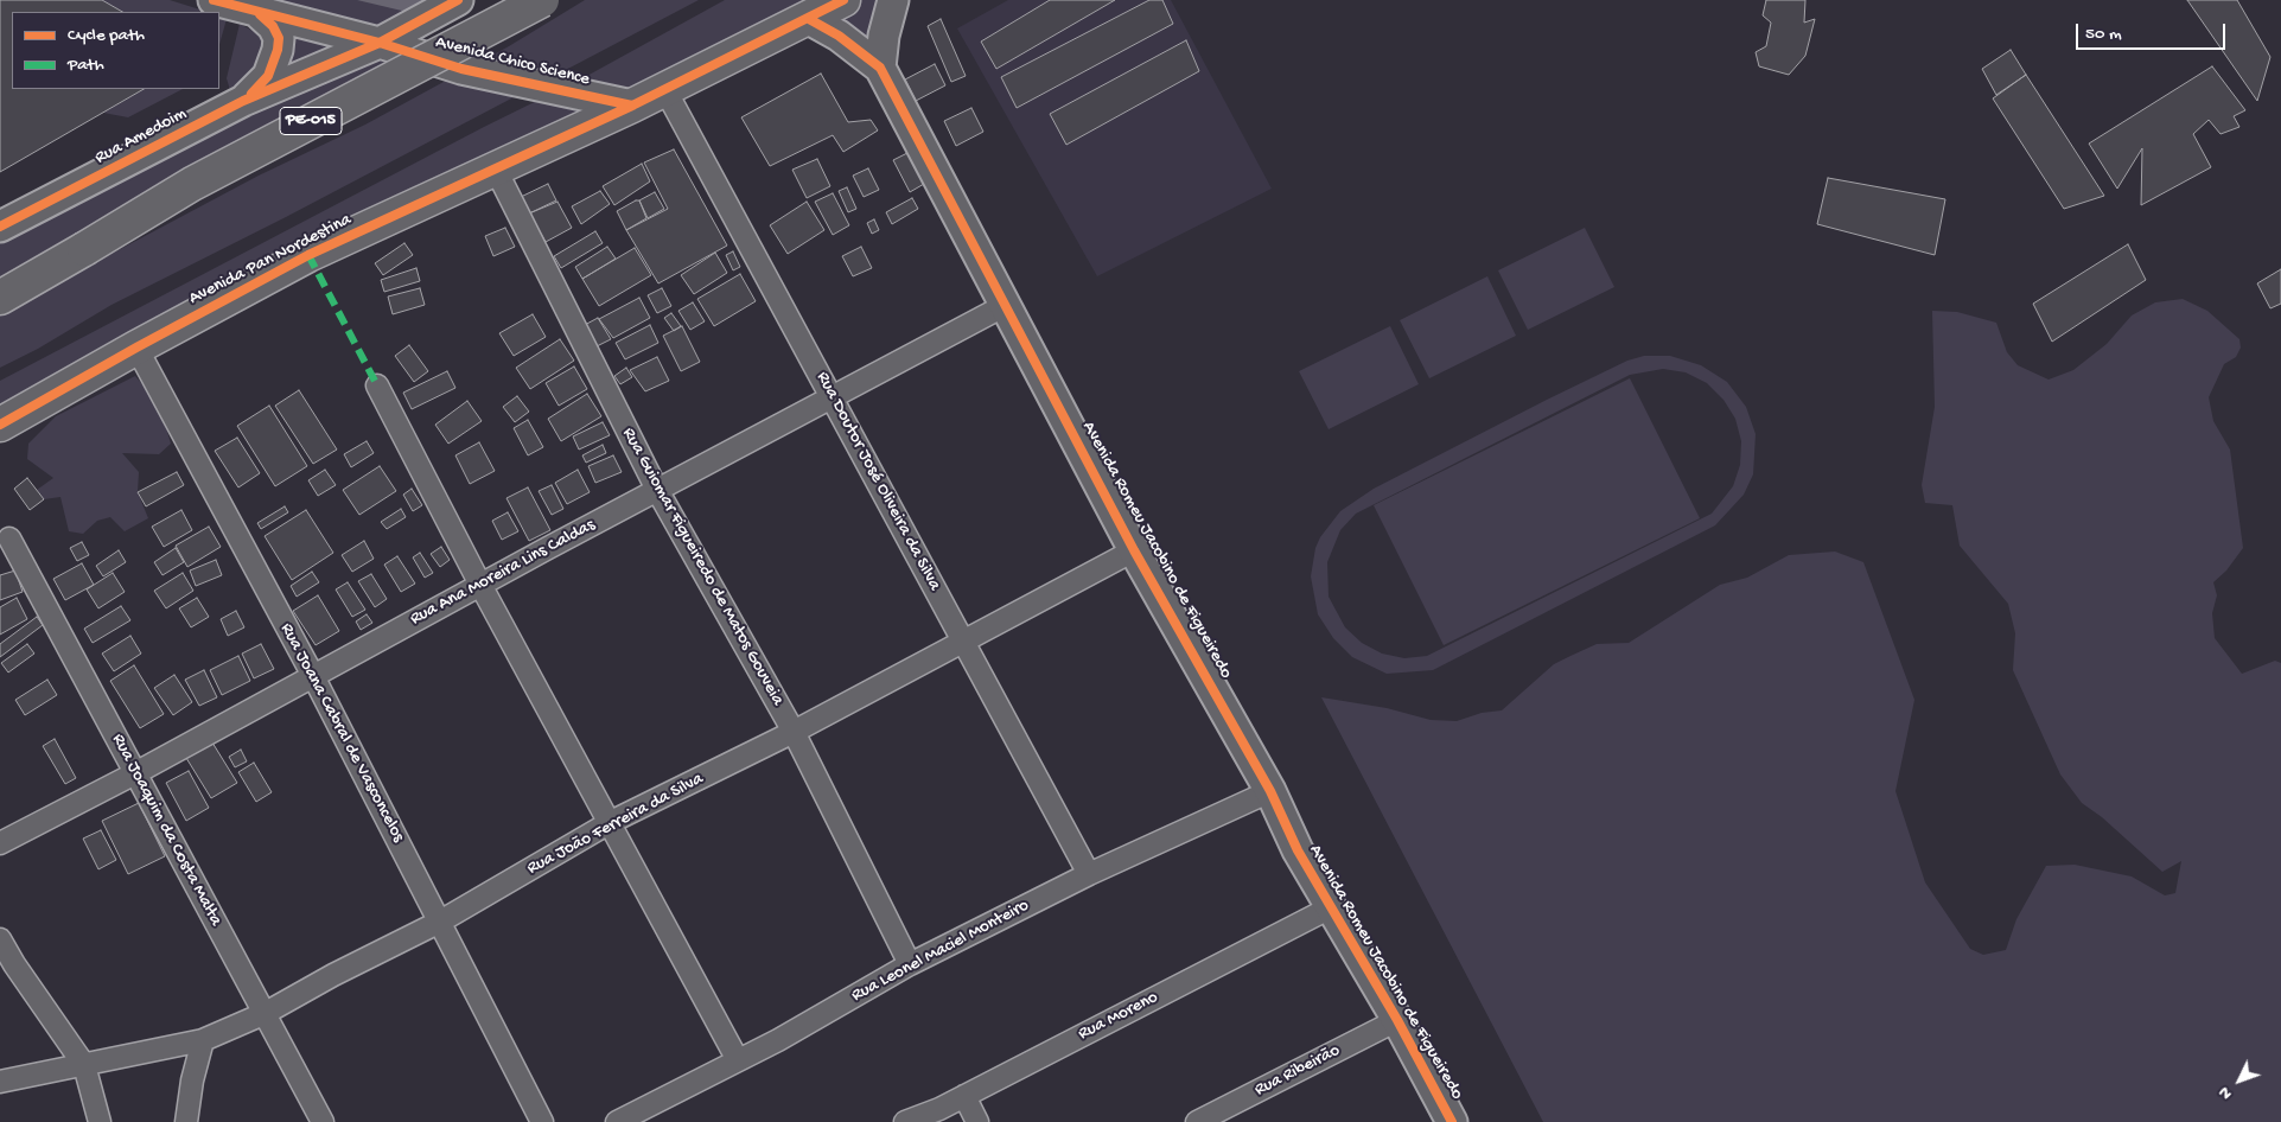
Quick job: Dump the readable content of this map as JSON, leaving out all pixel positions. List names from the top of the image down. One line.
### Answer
{"streets":{"highway":["PE-015","Avenida Pan Nordestina"],"street":["Avenida Chico Science","Rua Amedoim","Rua Doutor José Oliveira da Silva","Avenida Romeu Jacobino de Figueiredo","Rua Guiomar Figueiredo de Matos Gouveia","Rua Ana Moreira Lins Caldas","Rua Joana Cabral de Vasconcelos","Rua João Ferreira da Silva","Rua Joaquim da Costa Malta","Rua Leonel Maciel Monteiro","Rua Moreno","Rua Ribeirão"]},"crossings":[["Avenida Chico Science","Rua Amedoim"],["Avenida Chico Science","Avenida Pan Nordestina"],["Avenida Pan Nordestina","Rua Doutor José Oliveira da Silva"],["Avenida Pan Nordestina","Avenida Romeu Jacobino de Figueiredo"],["Avenida Pan Nordestina","Rua Guiomar Figueiredo de Matos Gouveia"],["Avenida Pan Nordestina","Rua Joana Cabral de Vasconcelos"],["Rua Doutor José Oliveira da Silva","Rua Ana Moreira Lins Caldas"],["Rua Doutor José Oliveira da Silva","Rua João Ferreira da Silva"],["Rua Doutor José Oliveira da Silva","Rua Leonel Maciel Monteiro"],["Avenida Romeu Jacobino de Figueiredo","Rua Ana Moreira Lins Caldas"],["Avenida Romeu Jacobino de Figueiredo","Rua João Ferreira da Silva"],["Avenida Romeu Jacobino de Figueiredo","Rua Leonel Maciel Monteiro"],["Avenida Romeu Jacobino de Figueiredo","Rua Moreno"],["Avenida Romeu Jacobino de Figueiredo","Rua Ribeirão"],["Rua Guiomar Figueiredo de Matos Gouveia","Rua Ana Moreira Lins Caldas"],["Rua Guiomar Figueiredo de Matos Gouveia","Rua João Ferreira da Silva"],["Rua Guiomar Figueiredo de Matos Gouveia","Rua Leonel Maciel Monteiro"],["Rua Ana Moreira Lins Caldas","Rua Joana Cabral de Vasconcelos"],["Rua Ana Moreira Lins Caldas","Rua Joaquim da Costa Malta"],["Rua Joana Cabral de Vasconcelos","Rua João Ferreira da Silva"],["Rua João Ferreira da Silva","Rua Joaquim da Costa Malta"]],"legend":["Cycle path","Path"],"scale_bar":"50 m","north":"bottom left"}
